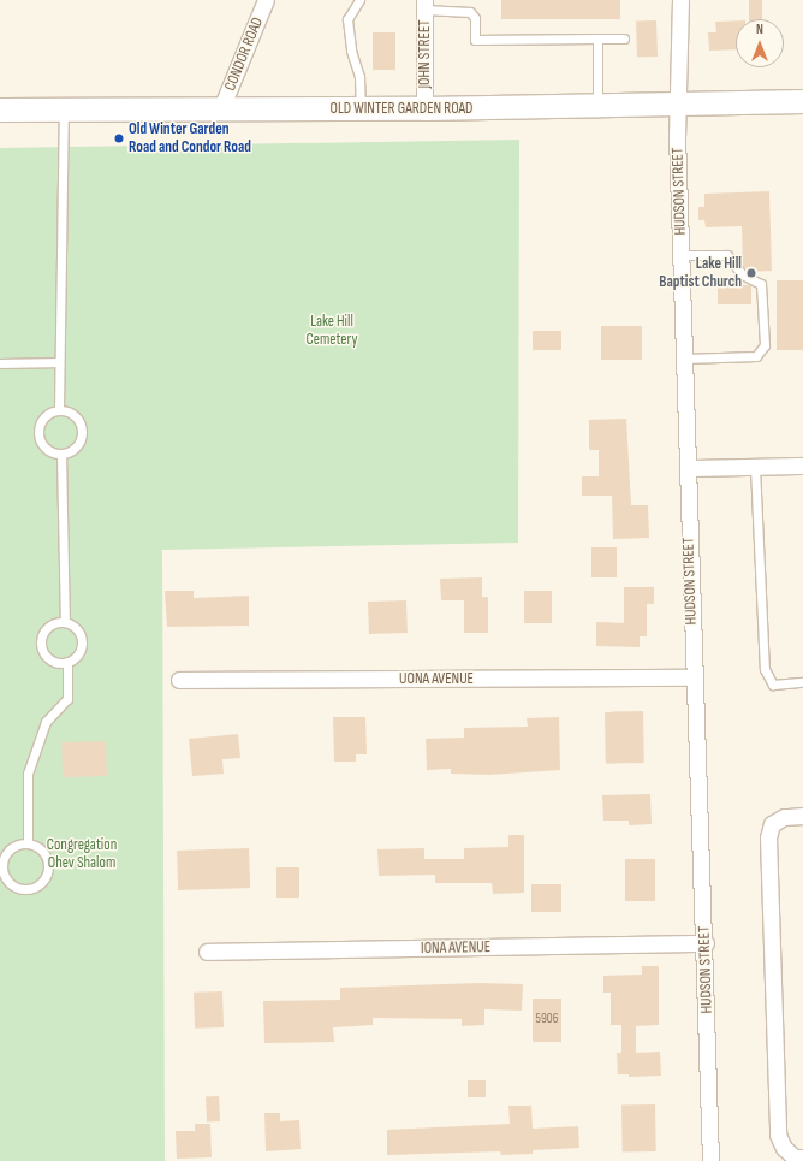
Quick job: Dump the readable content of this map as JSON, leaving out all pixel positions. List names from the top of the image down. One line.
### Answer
{"streets":{"main road":["OLD WINTER GARDEN ROAD"],"street":["CONDOR ROAD","JOHN STREET","HUDSON STREET","UONA AVENUE","IONA AVENUE"]},"crossings":[["CONDOR ROAD","OLD WINTER GARDEN ROAD"],["JOHN STREET","OLD WINTER GARDEN ROAD"],["OLD WINTER GARDEN ROAD","HUDSON STREET"],["HUDSON STREET","UONA AVENUE"],["HUDSON STREET","IONA AVENUE"]],"parks":["Lake Hill Cemetery","Congregation Ohev Shalom"],"places":["Old Winter Garden Road and Condor Road","Lake Hill Baptist Church"],"house_numbers":["5906"],"north":"top"}
